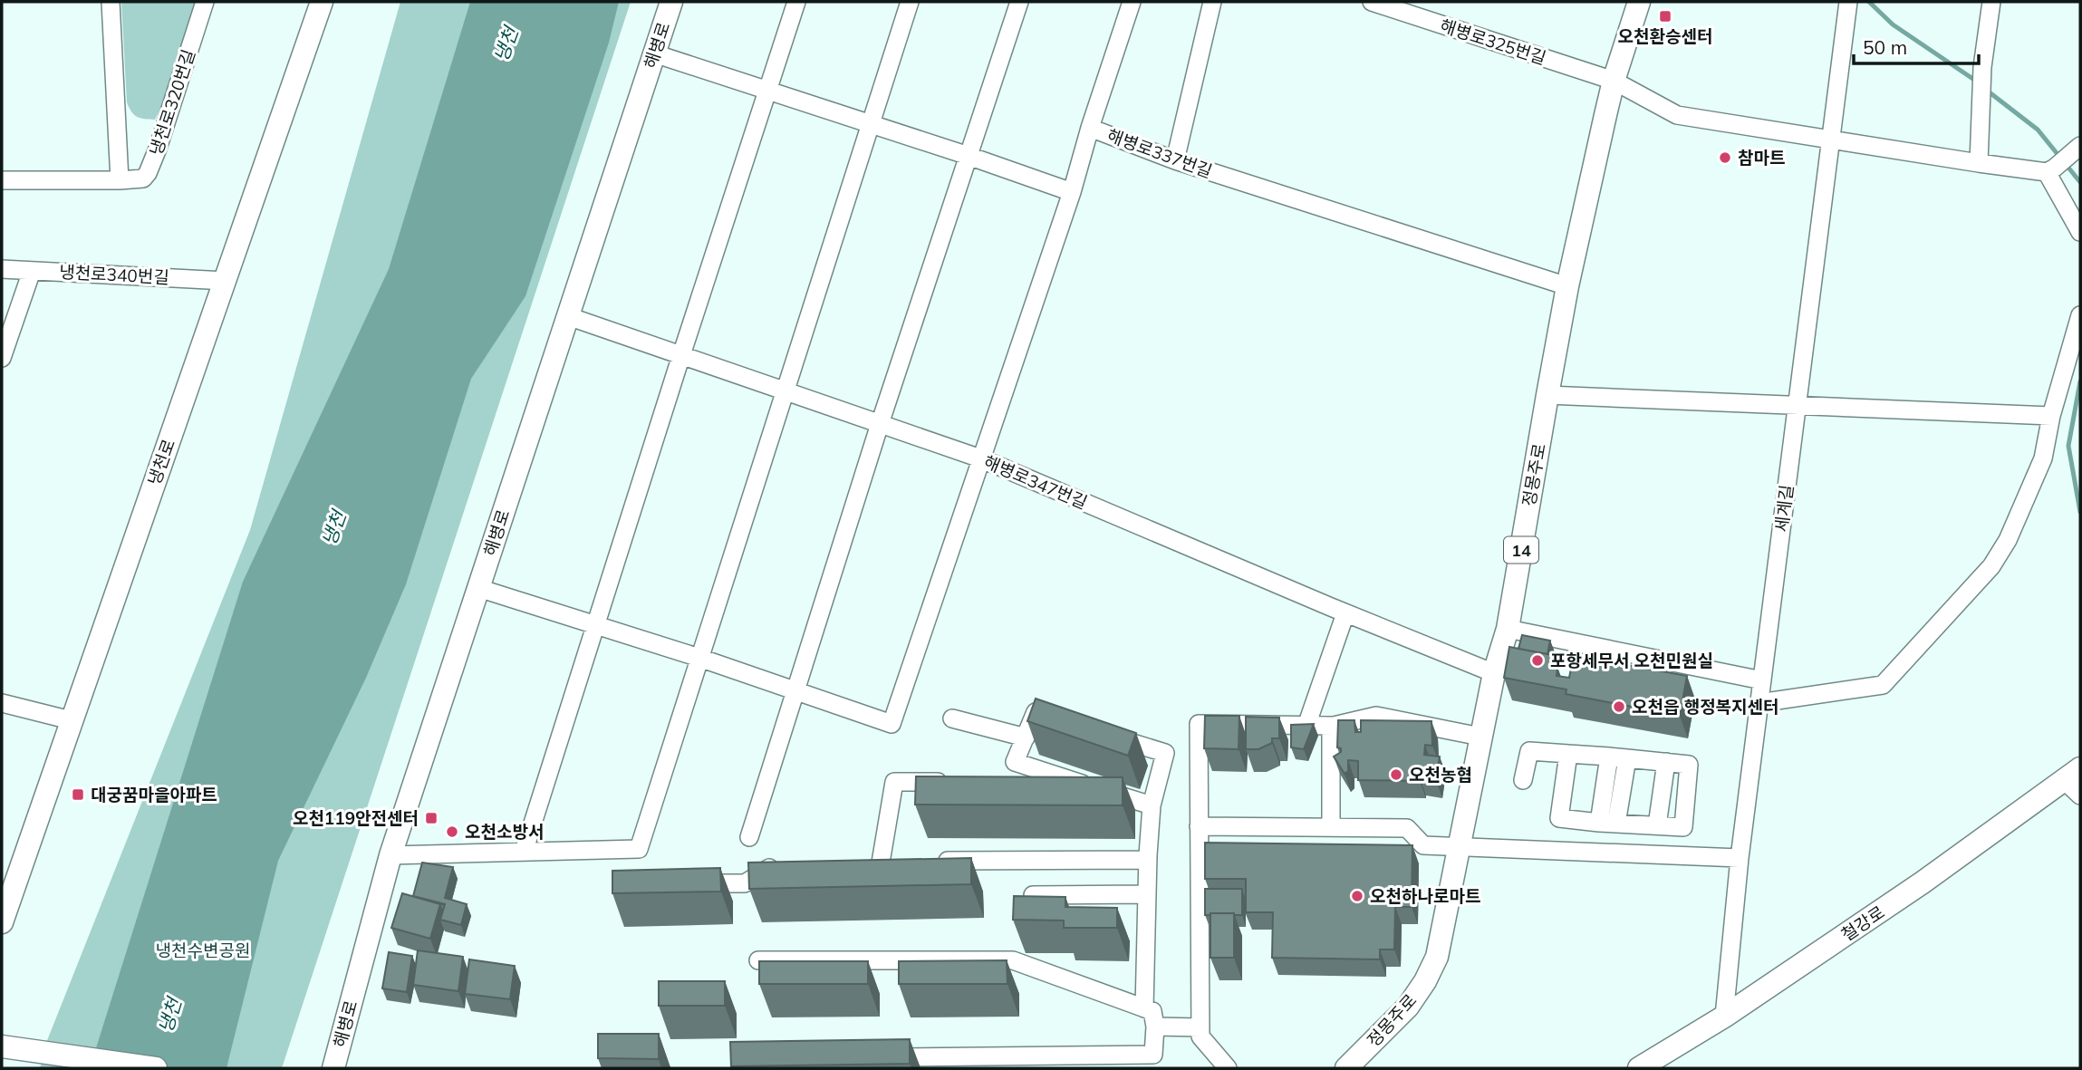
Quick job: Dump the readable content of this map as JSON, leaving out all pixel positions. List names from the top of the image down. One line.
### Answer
{"streets":{"main road":["해병로","냉천로","정몽주로","14","철강로"],"street":["해병로325번길","냉천로320번길","해병로337번길","냉천로340번길","해병로347번길","세계길"]},"crossings":[["해병로325번길","정몽주로"],["해병로325번길","세계길"],["해병로","해병로347번길"],["해병로337번길","정몽주로"],["해병로337번길","해병로347번길"],["냉천로340번길","냉천로"],["정몽주로","해병로347번길"],["세계길","철강로"]],"water":["냉천"],"parks":["냉천수변공원"],"places":{"transit":["오천환승센터","대궁꿈마을아파트","오천119안전센터"],"other":["참마트","포항세무서 오천민원실","오천읍 행정복지센터","오천농협","오천소방서","오천하나로마트"]},"scale_bar":"50 m"}
